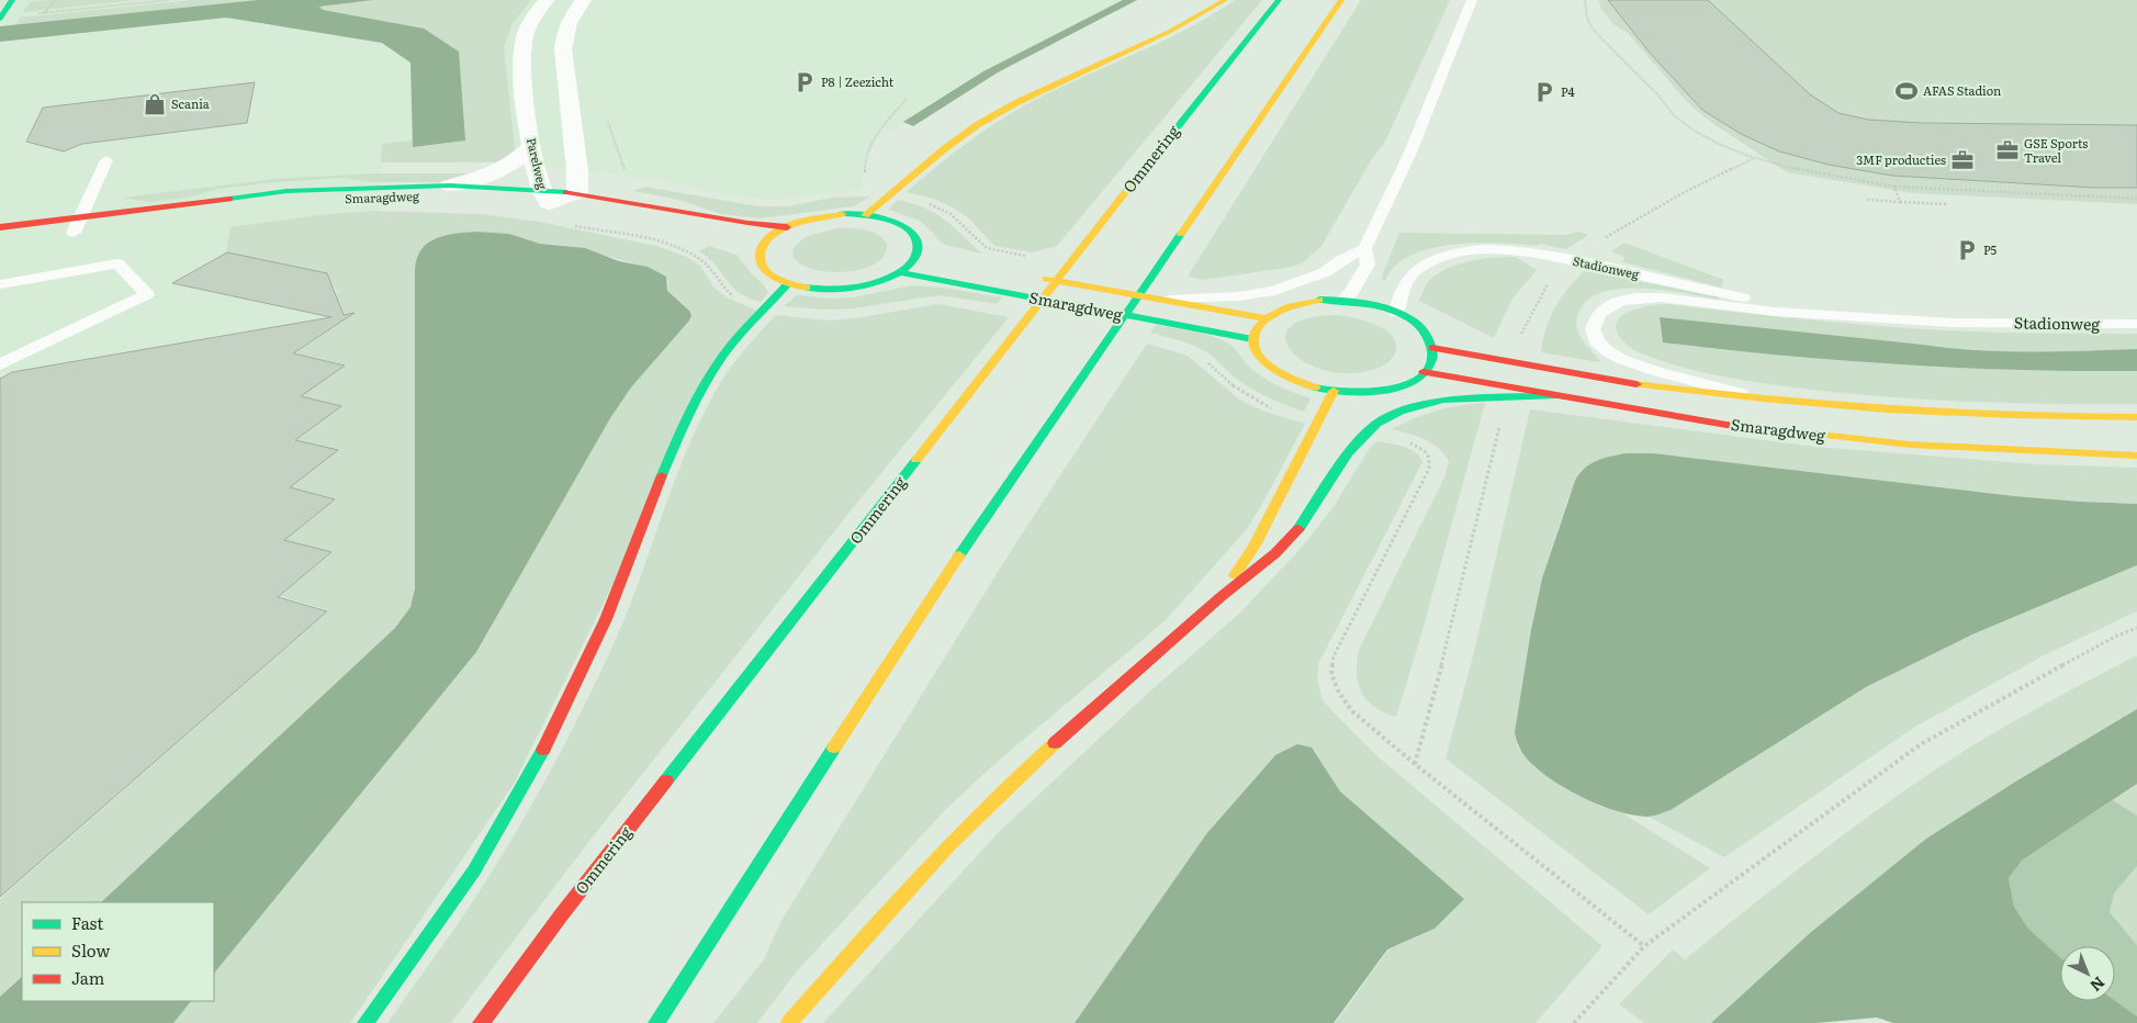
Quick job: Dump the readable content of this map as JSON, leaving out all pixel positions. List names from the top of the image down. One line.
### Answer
{"streets":{"main road":["Ommering","Smaragdweg"],"street":["Parelweg"],"lane":["Stadionweg"]},"crossings":[["Parelweg","Smaragdweg"],["Smaragdweg","Stadionweg"]],"places":{"parking":["P8 | Zeezicht","P4","P5"],"sports":["AFAS Stadion"],"shop":["Scania"],"office":["GSE Sports Travel","3MF producties"]},"legend":["Fast","Slow","Jam"],"north":"bottom right"}
